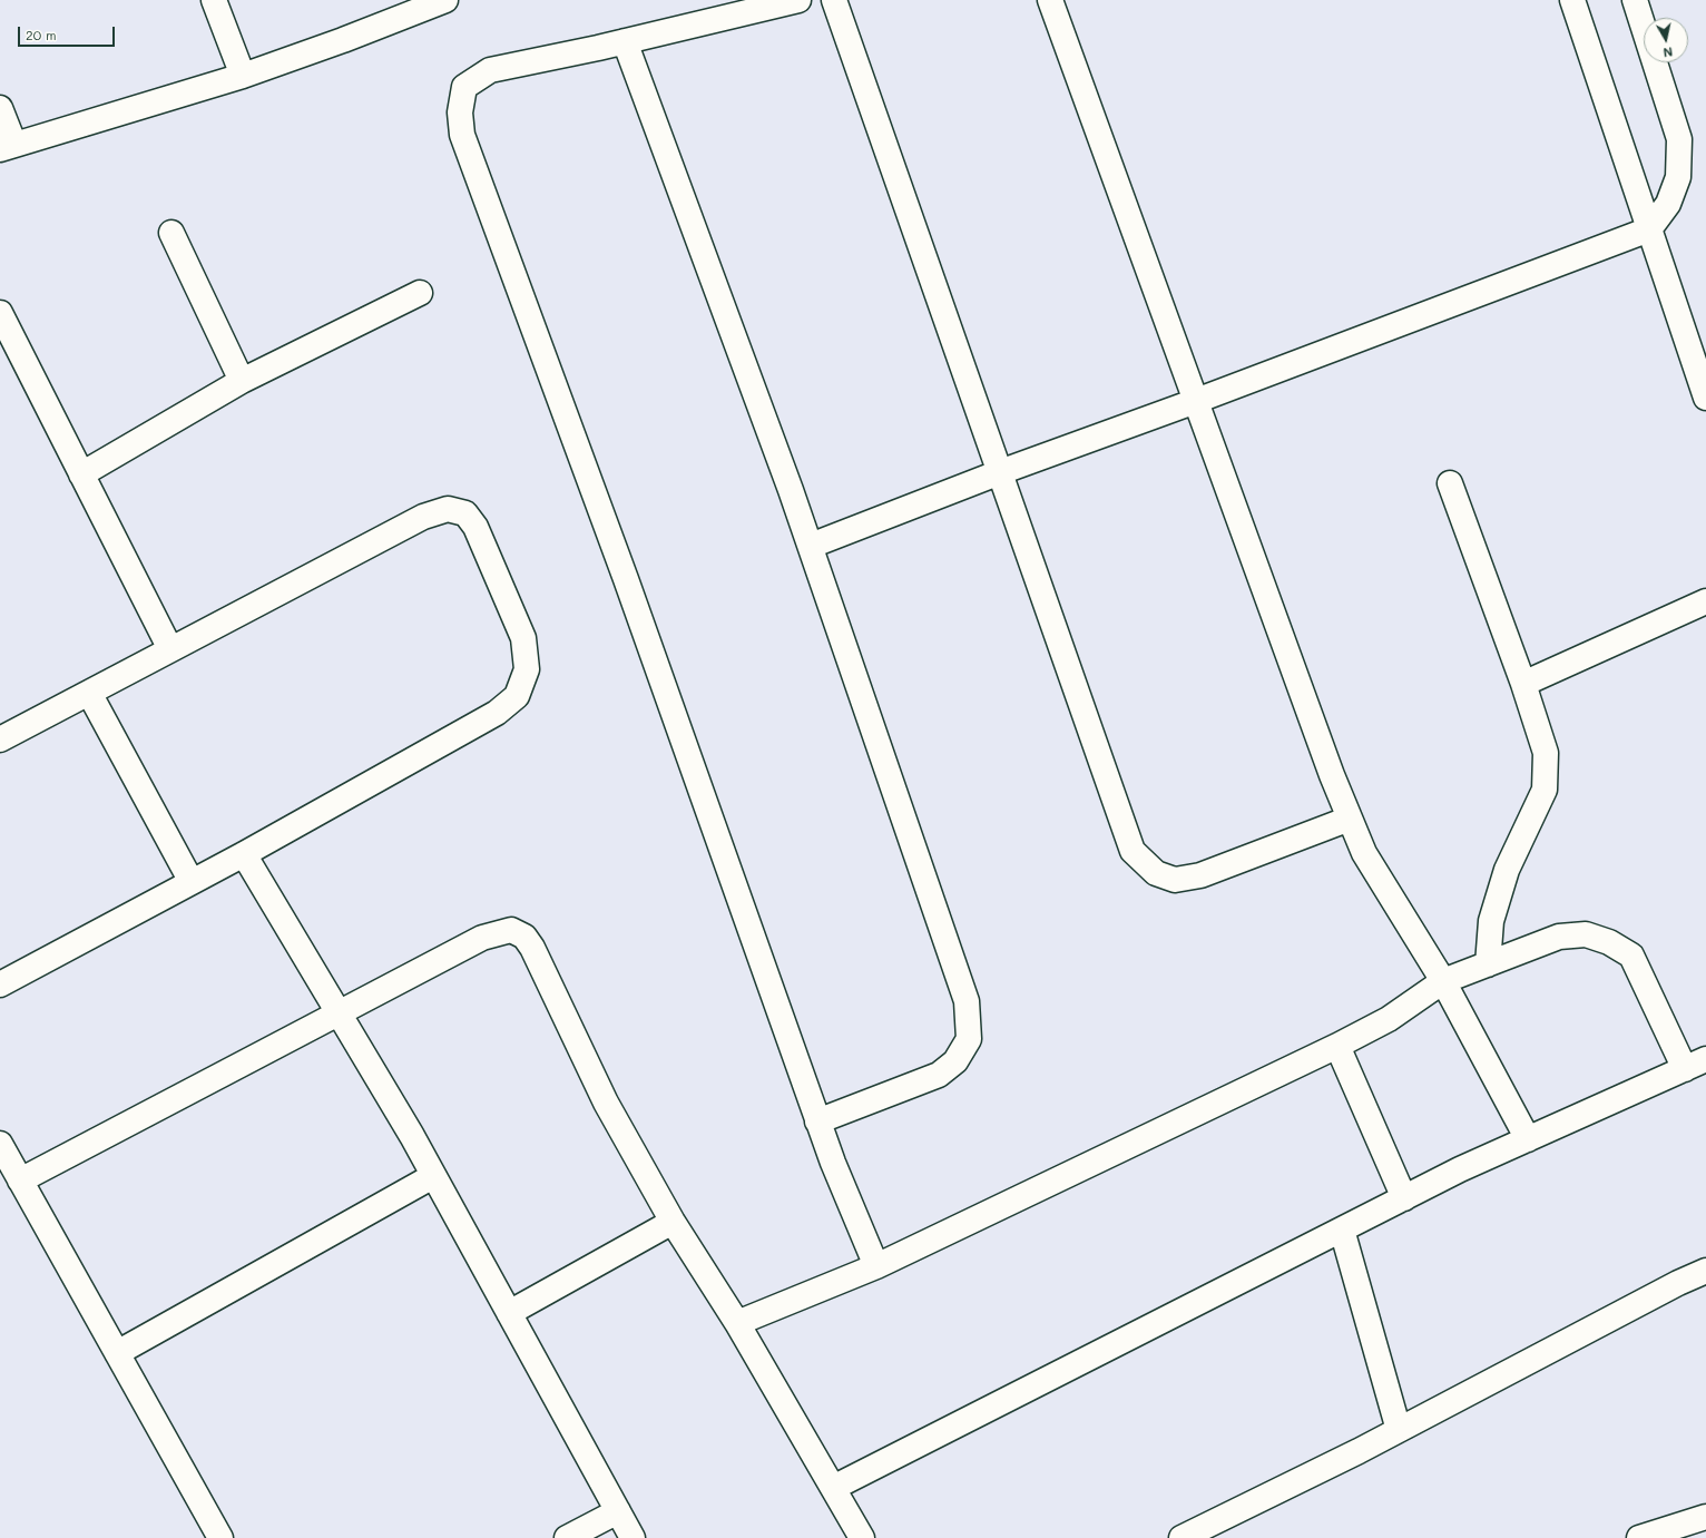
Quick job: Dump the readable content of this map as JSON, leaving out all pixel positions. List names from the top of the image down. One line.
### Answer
{"scale_bar":"20 m","north":"bottom"}
